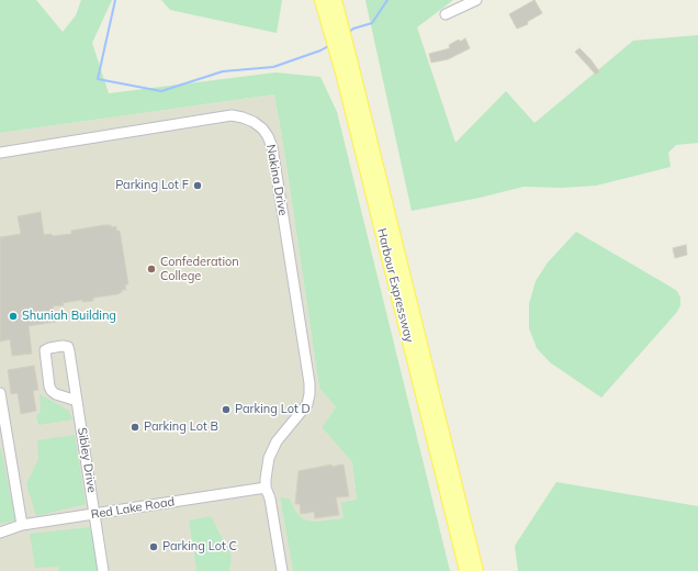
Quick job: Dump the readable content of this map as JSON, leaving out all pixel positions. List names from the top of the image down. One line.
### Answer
{"streets":{"main road":["Harbour Expressway"],"street":["Nakina Drive","Sibley Drive","Red Lake Road"]},"crossings":[["Nakina Drive","Red Lake Road"],["Sibley Drive","Red Lake Road"]],"places":["Parking Lot F","Confederation College","Shuniah Building","Parking Lot D","Parking Lot B","Parking Lot C"]}
